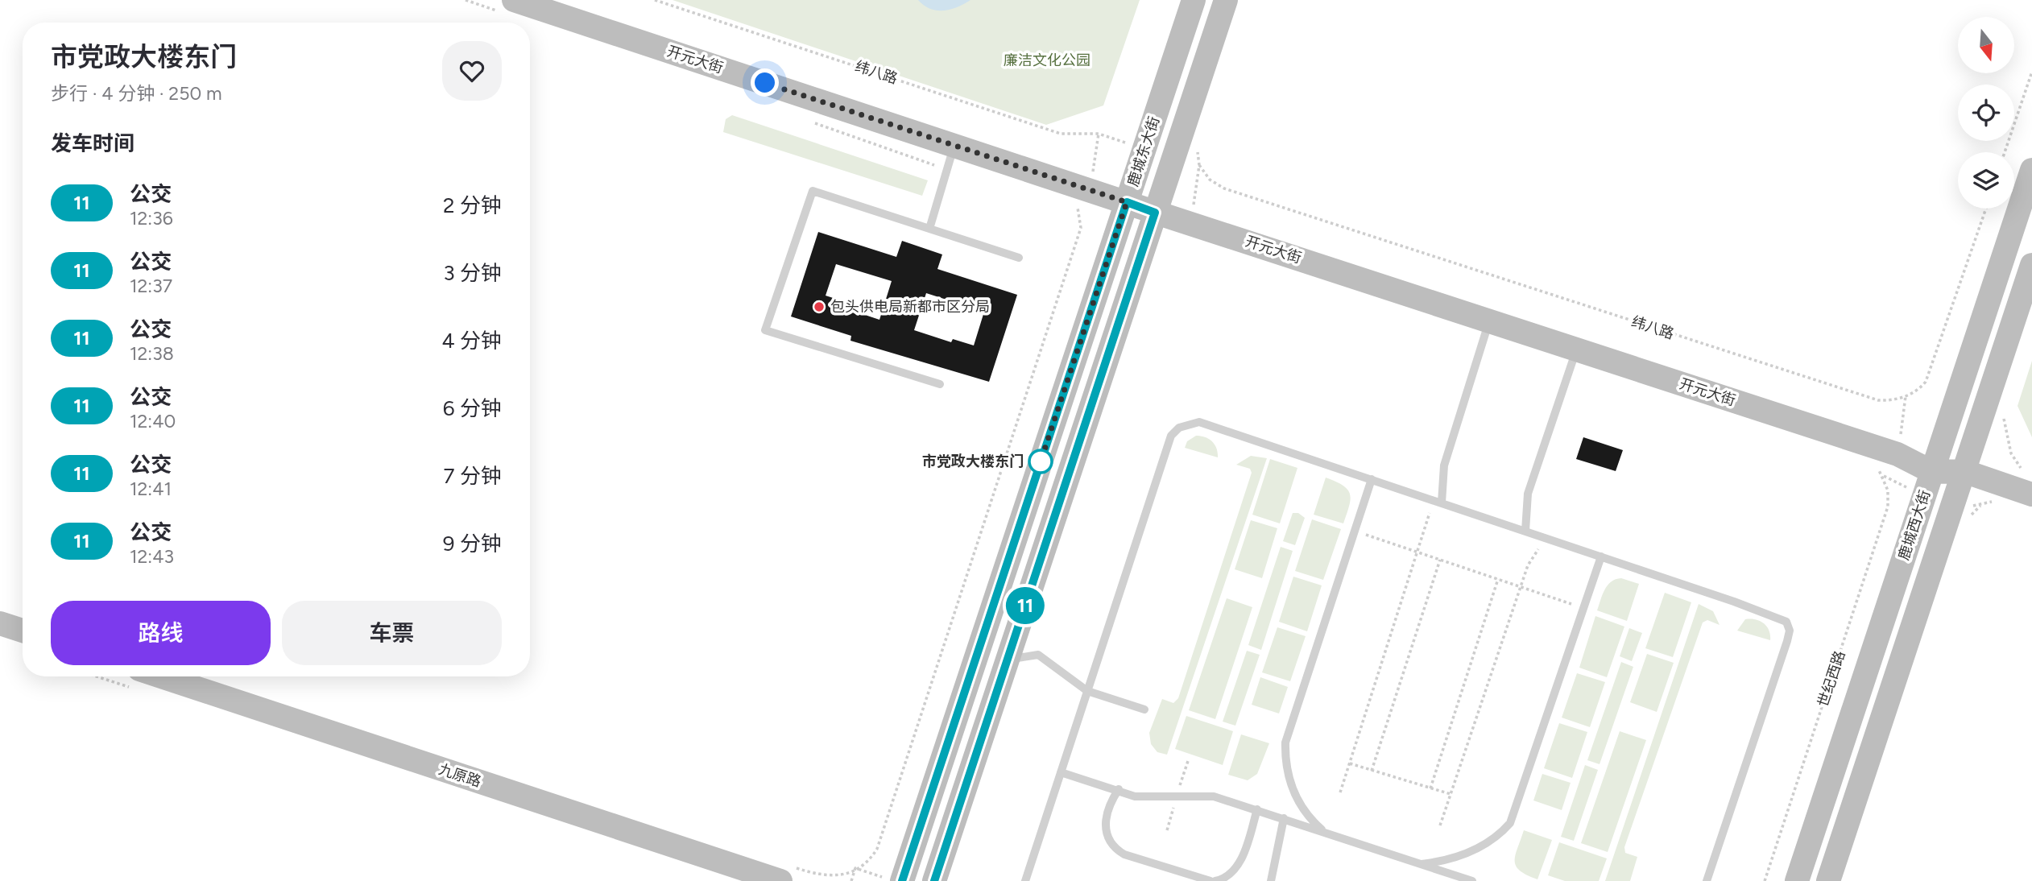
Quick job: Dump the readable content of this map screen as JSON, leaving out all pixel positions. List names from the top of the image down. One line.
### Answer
{"streets":{"main road":["开元大街","鹿城东大街","鹿城西大街","九原路"],"path":["纬八路","世纪西路"]},"crossings":[["开元大街","鹿城东大街"],["开元大街","鹿城西大街"]],"parks":["廉洁文化公园"],"places":["包头供电局新都市区分局","市党政大楼东门"],"lines":["bus line 11"],"north":"bottom","page":{"on_map":"11","heading":[["市党政大楼东门","步行 · 4 分钟 · 250 m"],"发车时间"],"list":[{"mark":"11","name":"公交","note":"12:36","value":"2 分钟"},{"mark":"11","name":"公交","note":"12:37","value":"3 分钟"},{"mark":"11","name":"公交","note":"12:38","value":"4 分钟"},{"mark":"11","name":"公交","note":"12:40","value":"6 分钟"},{"mark":"11","name":"公交","note":"12:41","value":"7 分钟"},{"mark":"11","name":"公交","note":"12:43","value":"9 分钟"}],"buttons":["路线","车票"]}}
